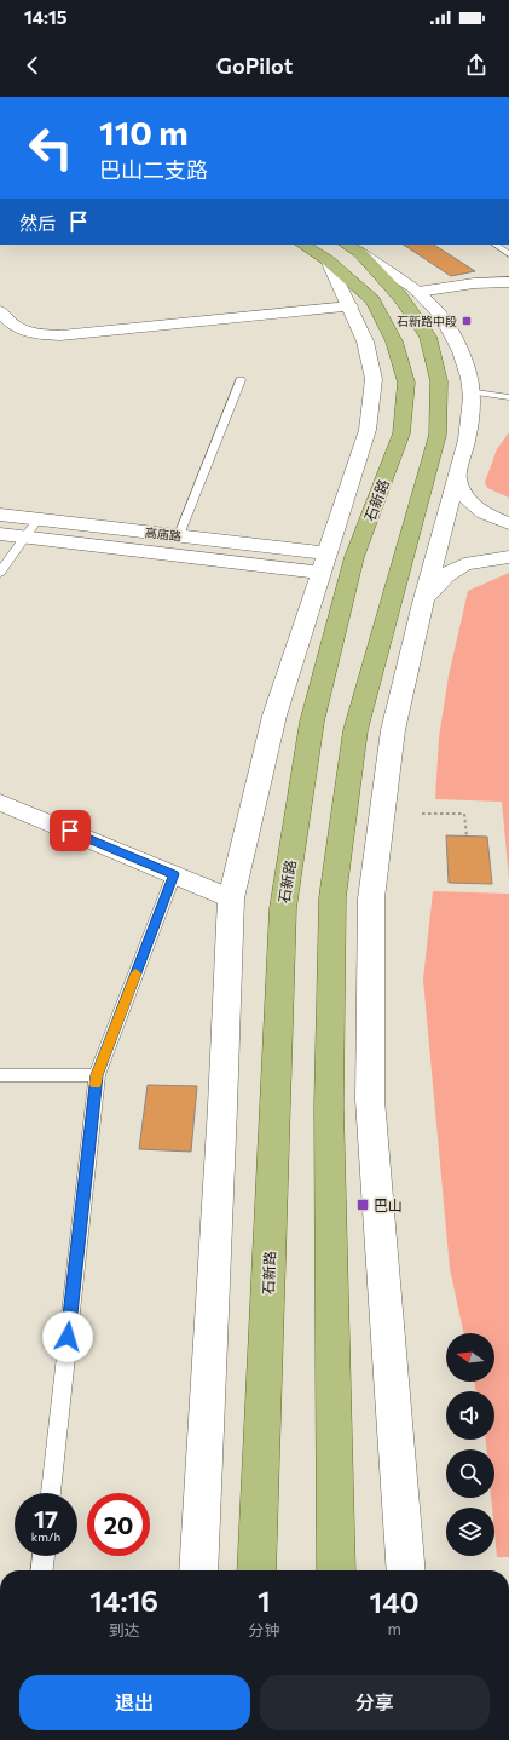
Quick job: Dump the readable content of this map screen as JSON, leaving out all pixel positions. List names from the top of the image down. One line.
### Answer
{"streets":{"main road":["石新路"],"street":["高庙路"]},"places":{"transit":["石新路中段","巴山"]},"north":"left","page":{"status":"14:15","header":"GoPilot","turn":["110 m","巴山二支路"],"then":"然后","speed":"17 km/h","limit":"20","eta":["14:16","到达","1","分钟","140","m"],"buttons":["退出","分享"]}}
